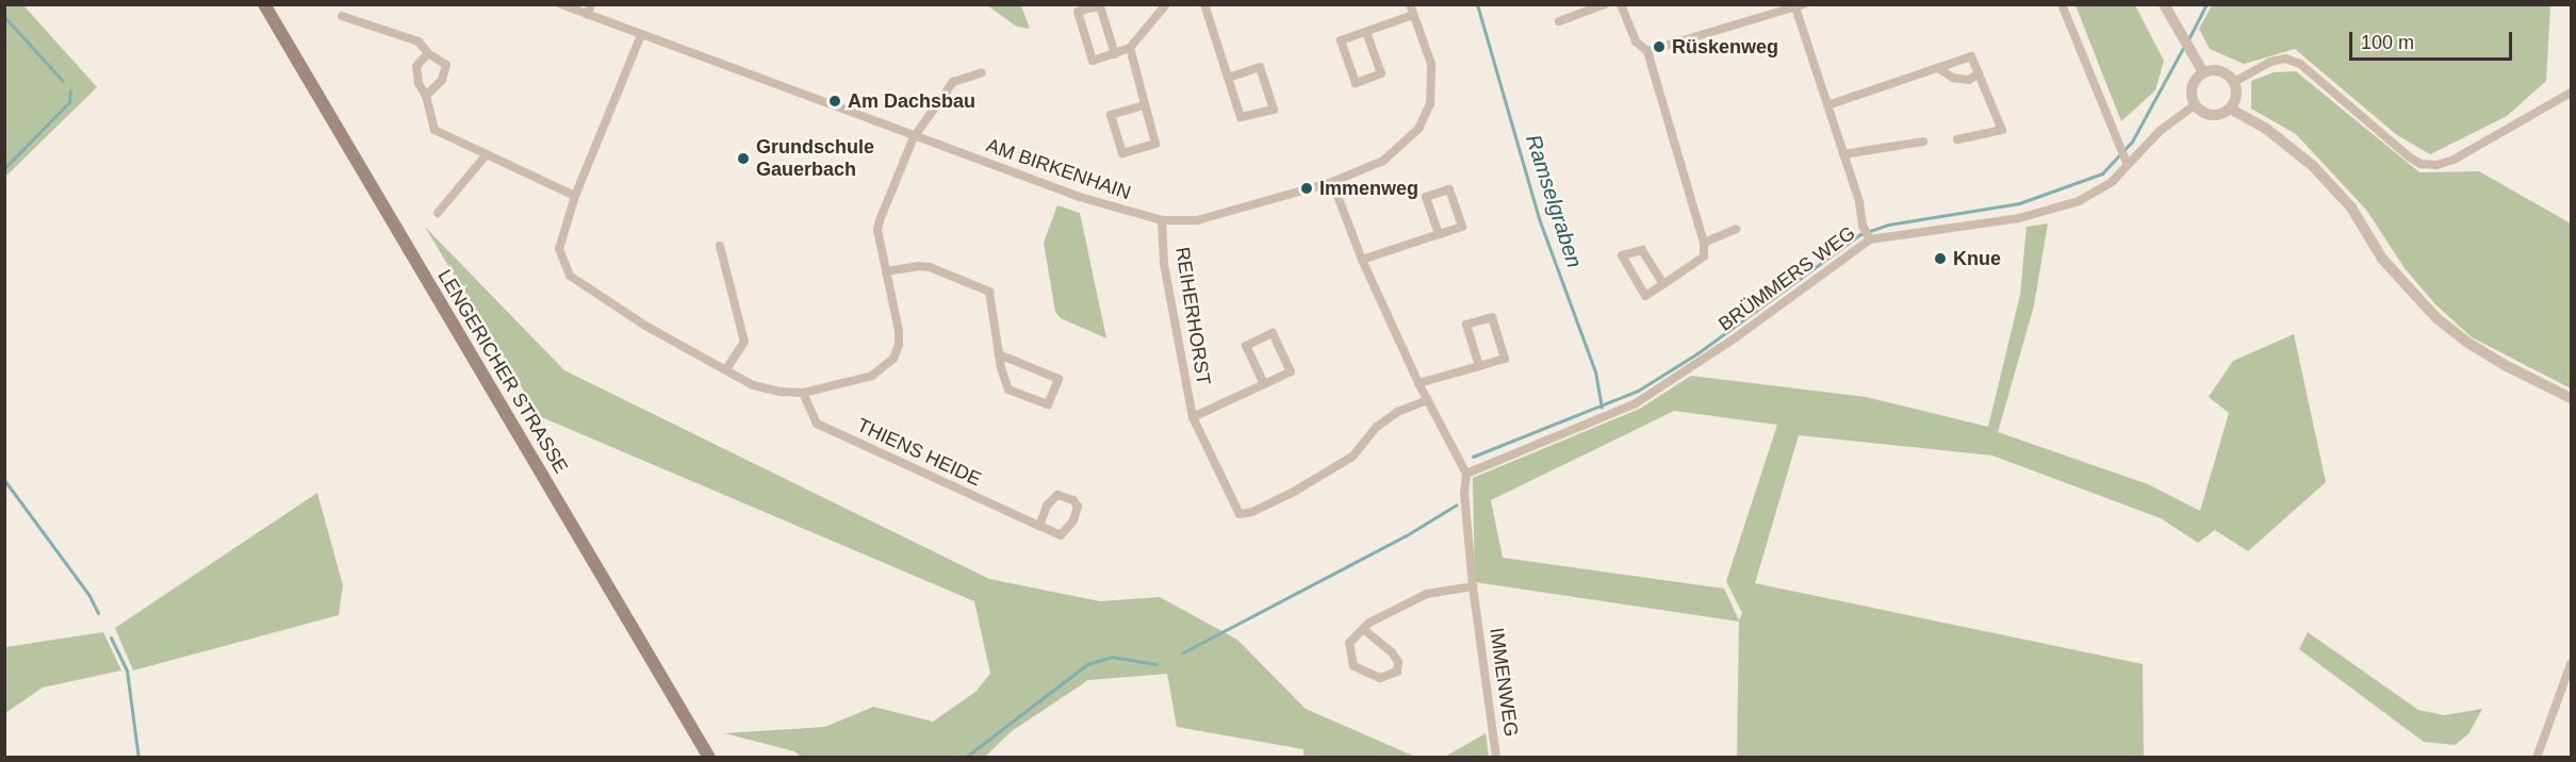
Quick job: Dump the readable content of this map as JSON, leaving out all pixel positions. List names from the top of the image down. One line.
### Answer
{"streets":{"main road":["LENGERICHER STRASSE"],"street":["AM BIRKENHAIN","BRÜMMERS WEG","REIHERHORST","THIENS HEIDE","IMMENWEG"]},"crossings":[["AM BIRKENHAIN","REIHERHORST"],["AM BIRKENHAIN","IMMENWEG"],["BRÜMMERS WEG","IMMENWEG"],["REIHERHORST","IMMENWEG"]],"water":["Ramselgraben"],"places":["Rüskenweg","Am Dachsbau","Grundschule Gauerbach","Immenweg","Knue"],"scale_bar":"100 m"}
